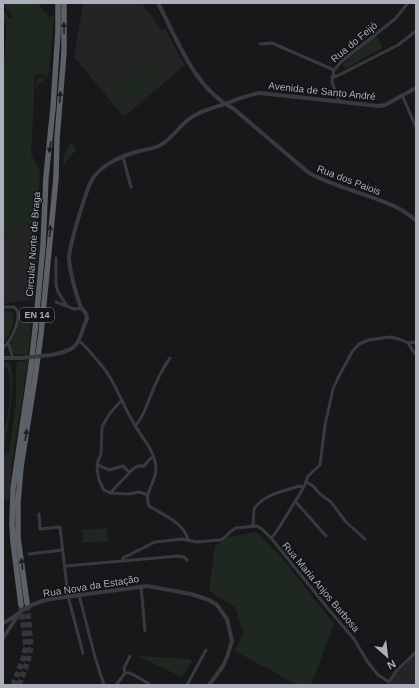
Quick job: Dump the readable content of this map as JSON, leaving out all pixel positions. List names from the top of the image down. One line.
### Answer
{"streets":{"highway":["Circular Norte de Braga","EN 14"],"street":["Rua do Feijó","Avenida de Santo André","Rua dos Paiois","Rua Nova da Estação","Rua Maria Anjos Barbosa"]},"crossings":[["Rua do Feijó","Avenida de Santo André"],["Avenida de Santo André","Rua dos Paiois"]],"north":"bottom right"}
